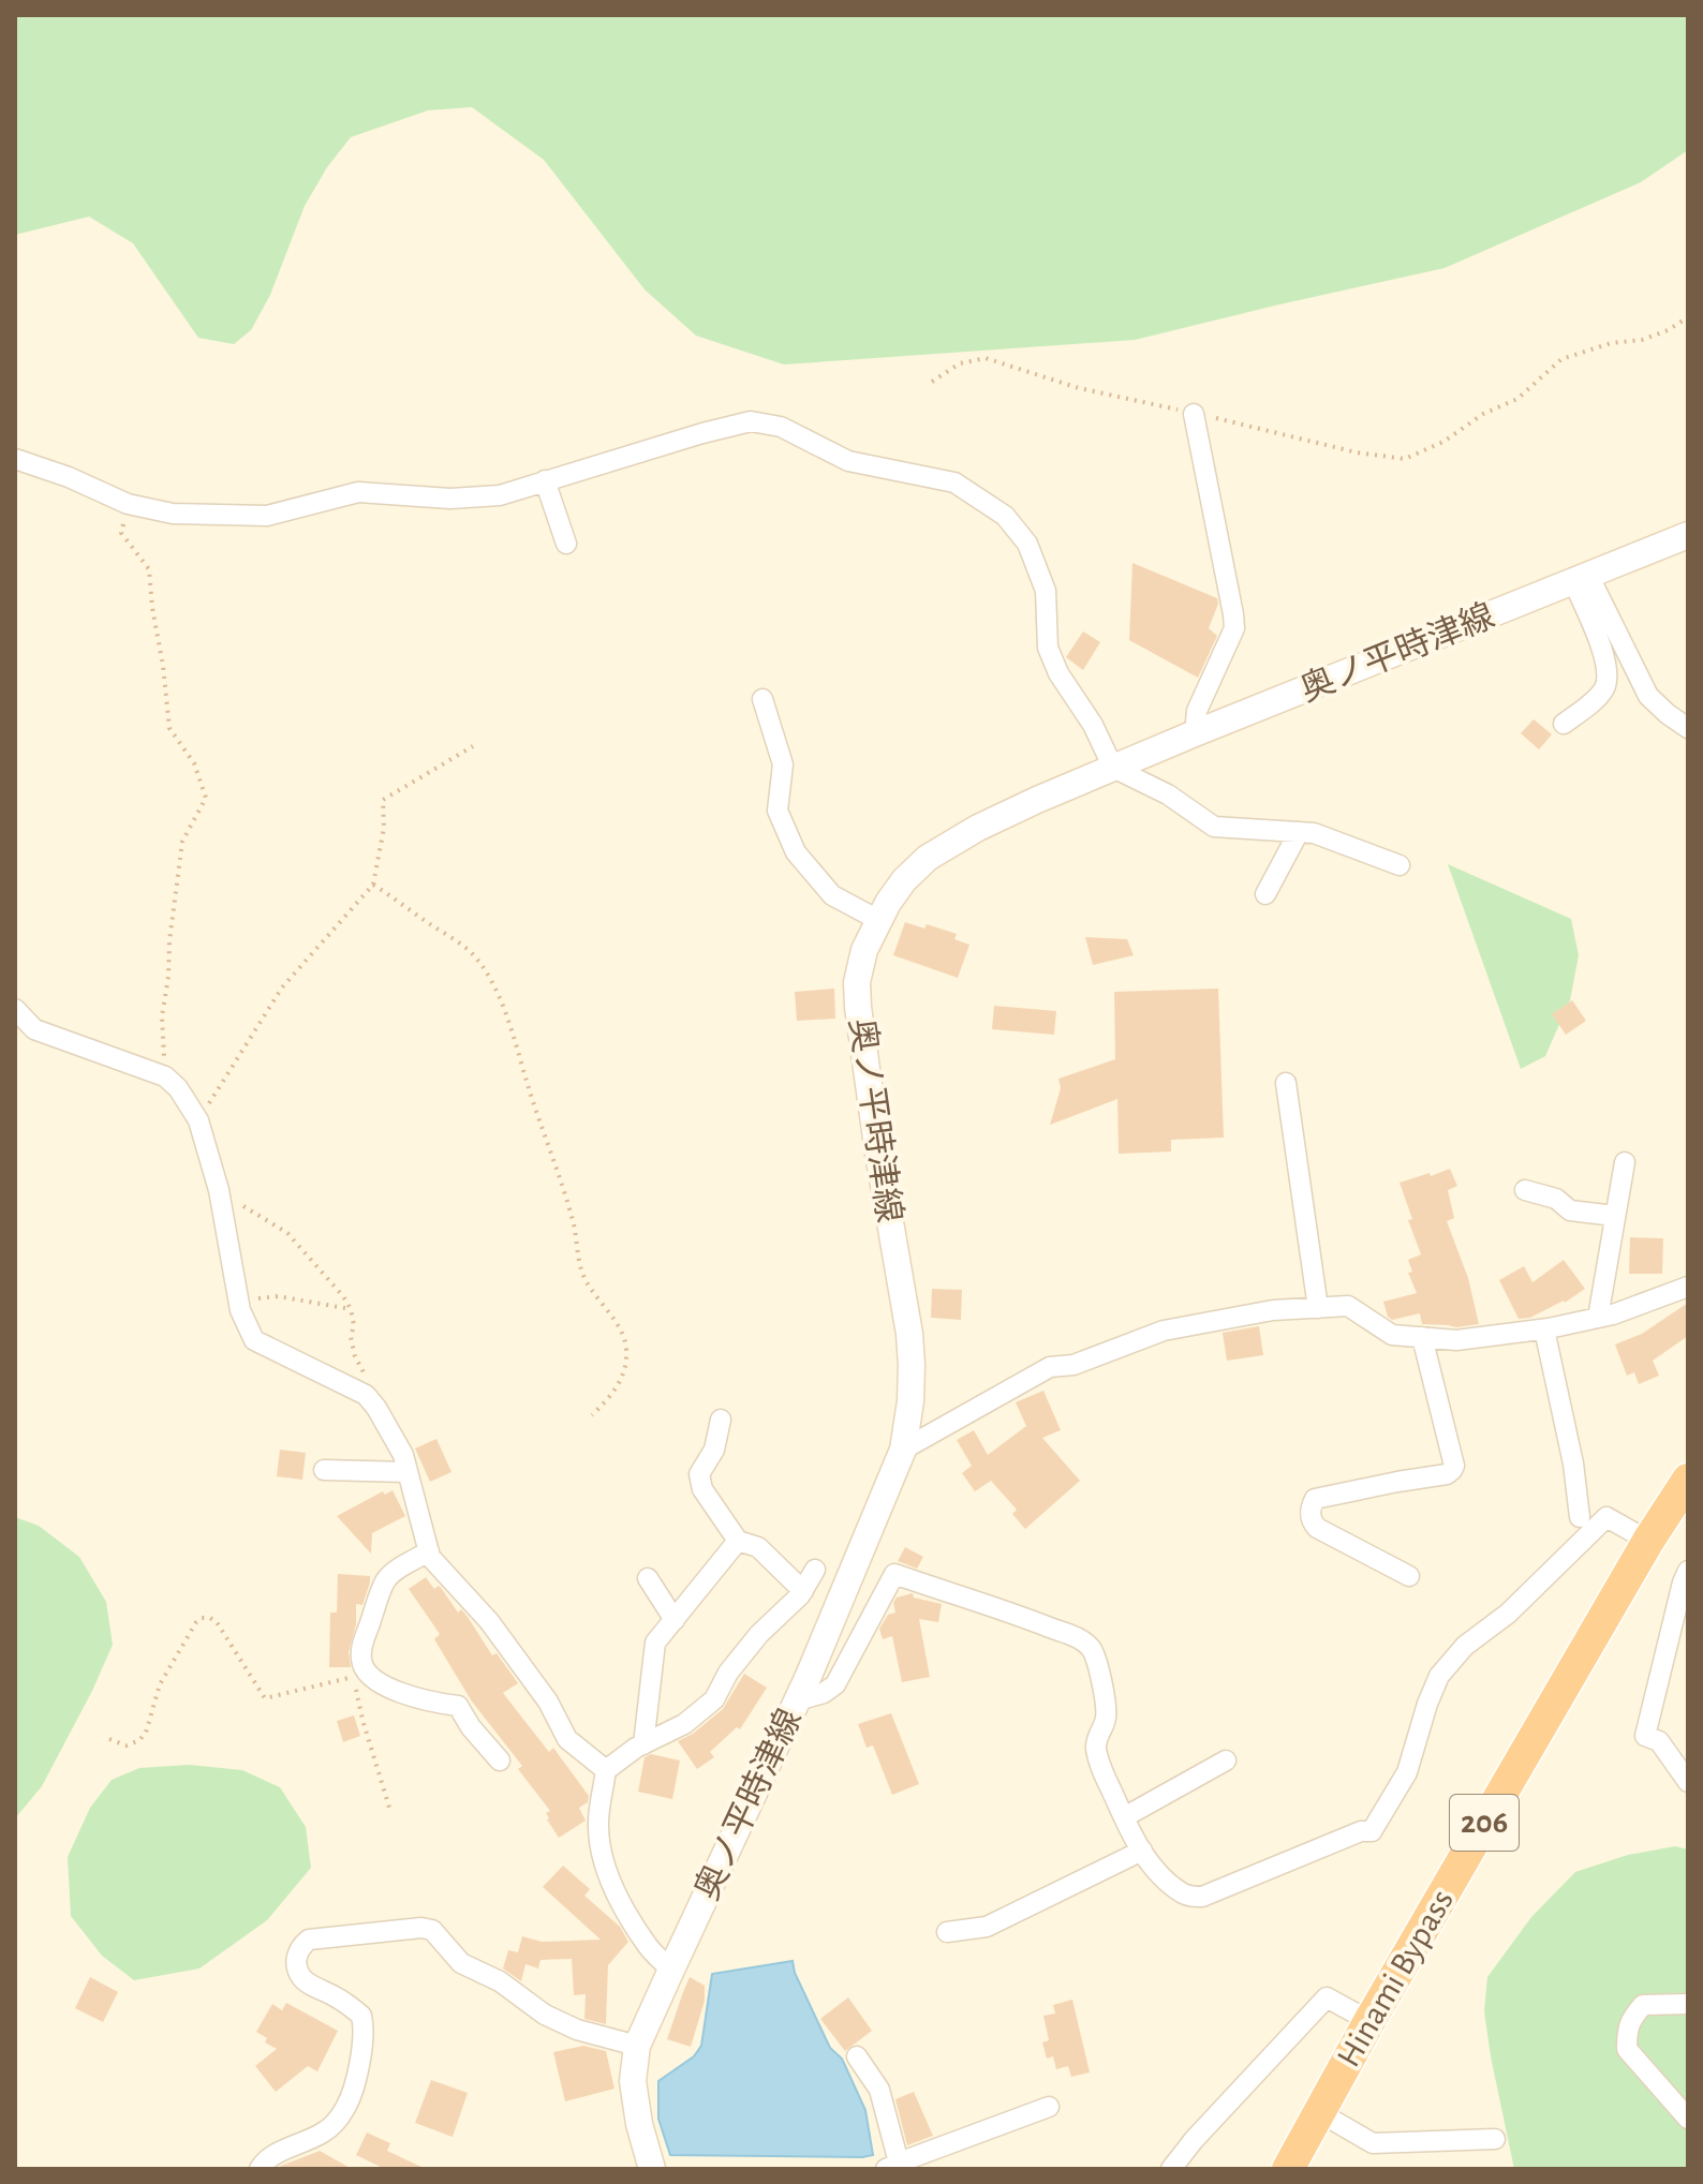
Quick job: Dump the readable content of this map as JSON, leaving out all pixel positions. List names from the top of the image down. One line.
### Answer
{"streets":{"highway":["206","Hinami Bypass"],"main road":["奥ノ平時津線"]}}
